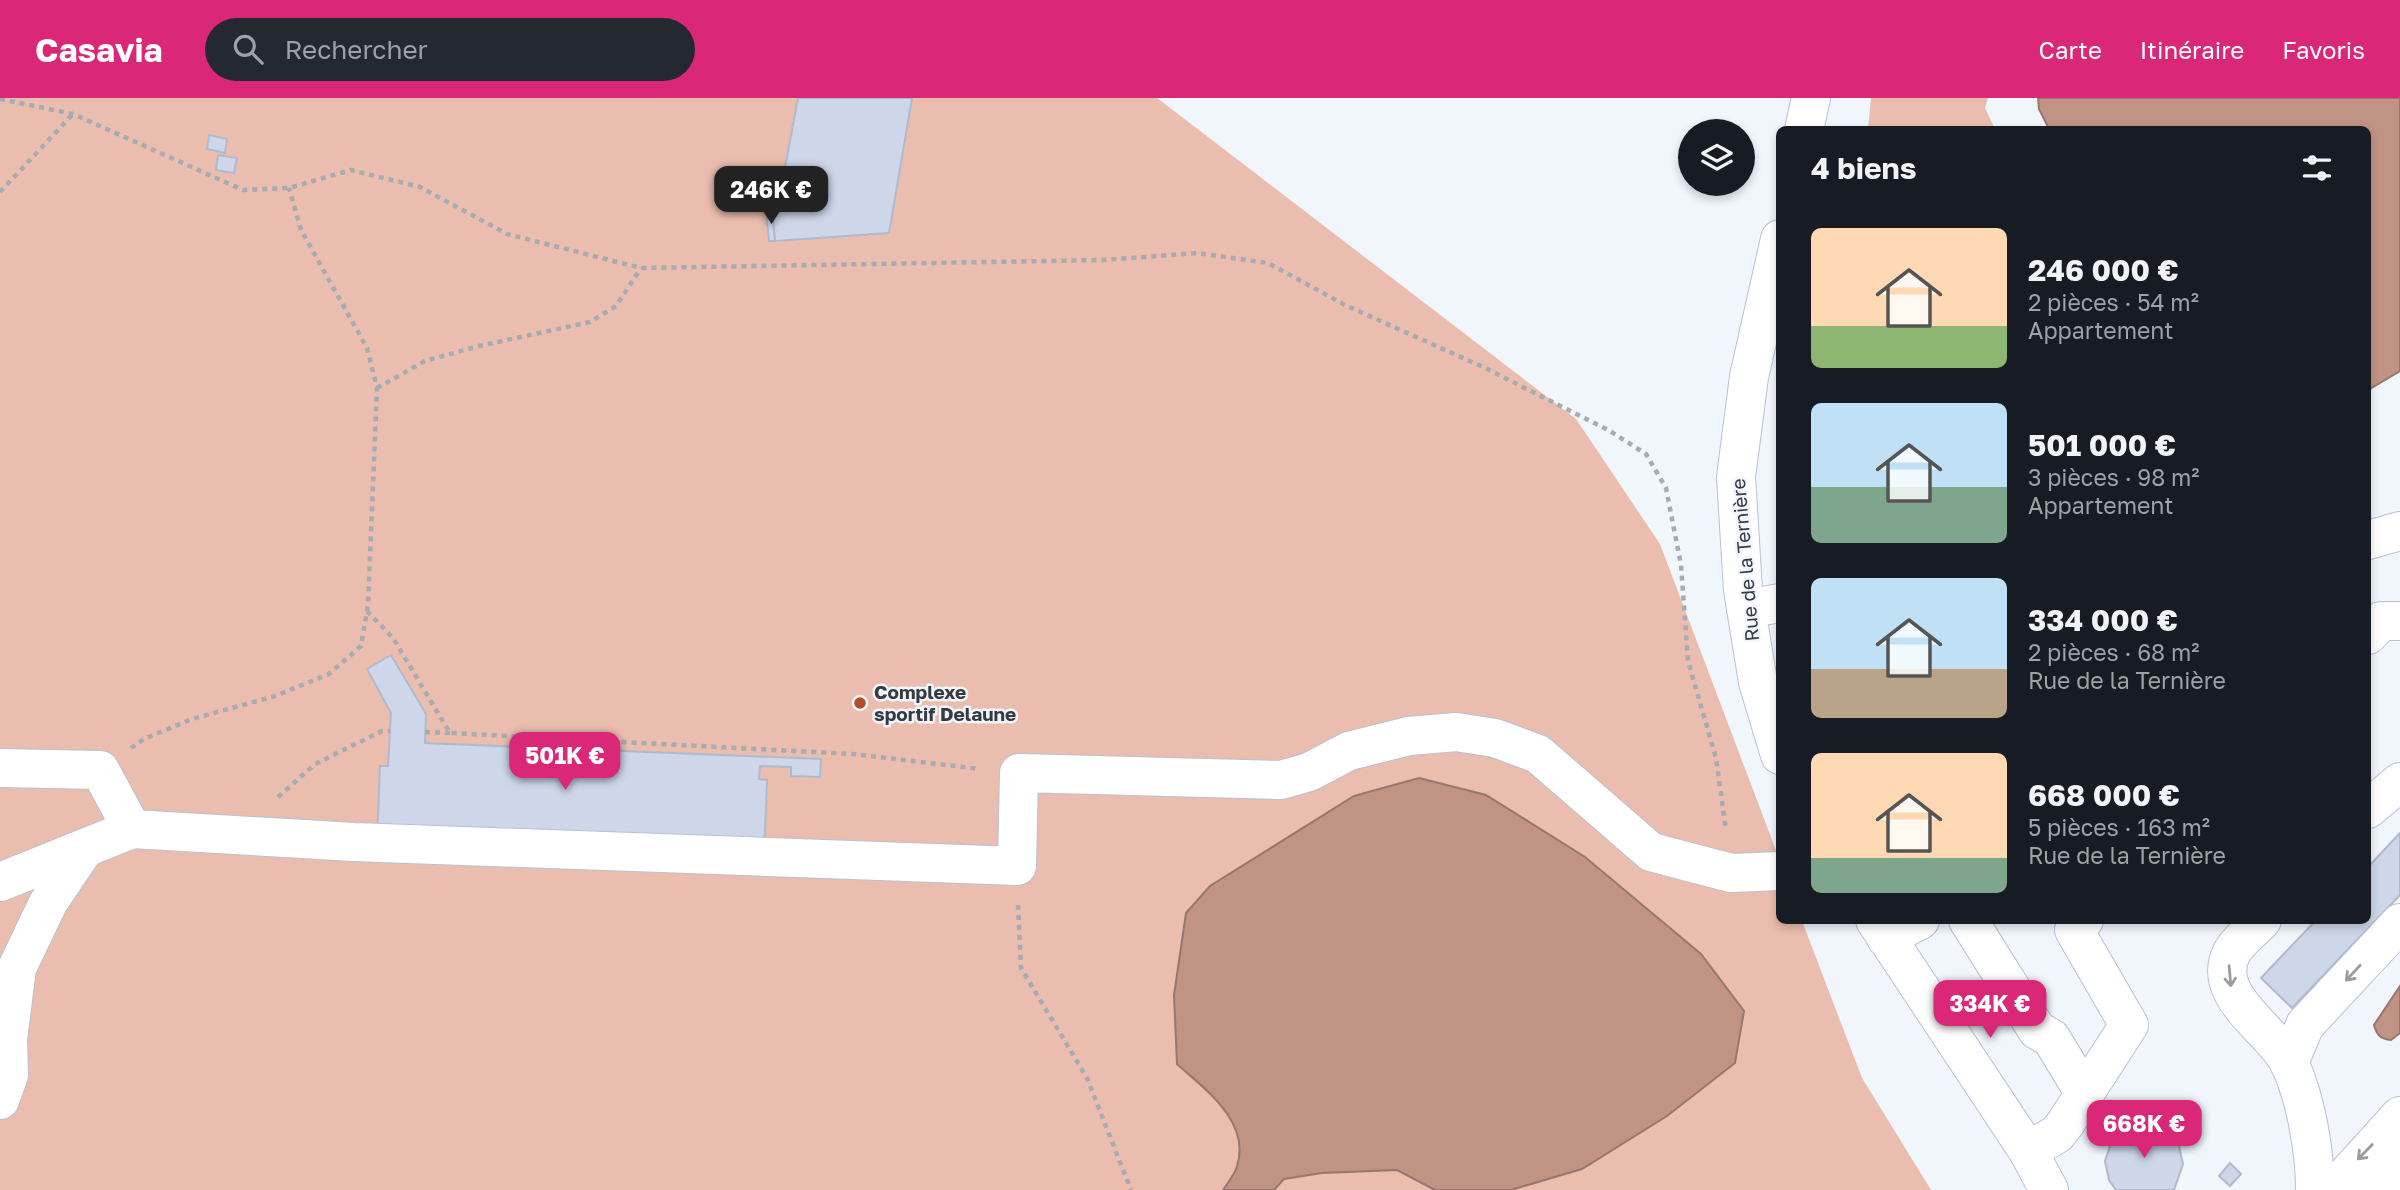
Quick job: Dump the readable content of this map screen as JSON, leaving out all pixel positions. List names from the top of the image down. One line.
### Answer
{"streets":{"street":["Rue de la Ternière"]},"places":["Complexe sportif Delaune"],"page":{"header":"Casavia","search":"Rechercher","nav":["Carte","Itinéraire","Favoris"],"heading":"4 biens","price":["246K €","501K €","334K €","668K €"],"list":[{"name":"246 000 €","note":"2 pièces · 54 m² · Appartement"},{"name":"501 000 €","note":"3 pièces · 98 m² · Appartement"},{"name":"334 000 €","note":"2 pièces · 68 m² · Rue de la Ternière"},{"name":"668 000 €","note":"5 pièces · 163 m² · Rue de la Ternière"}]}}
